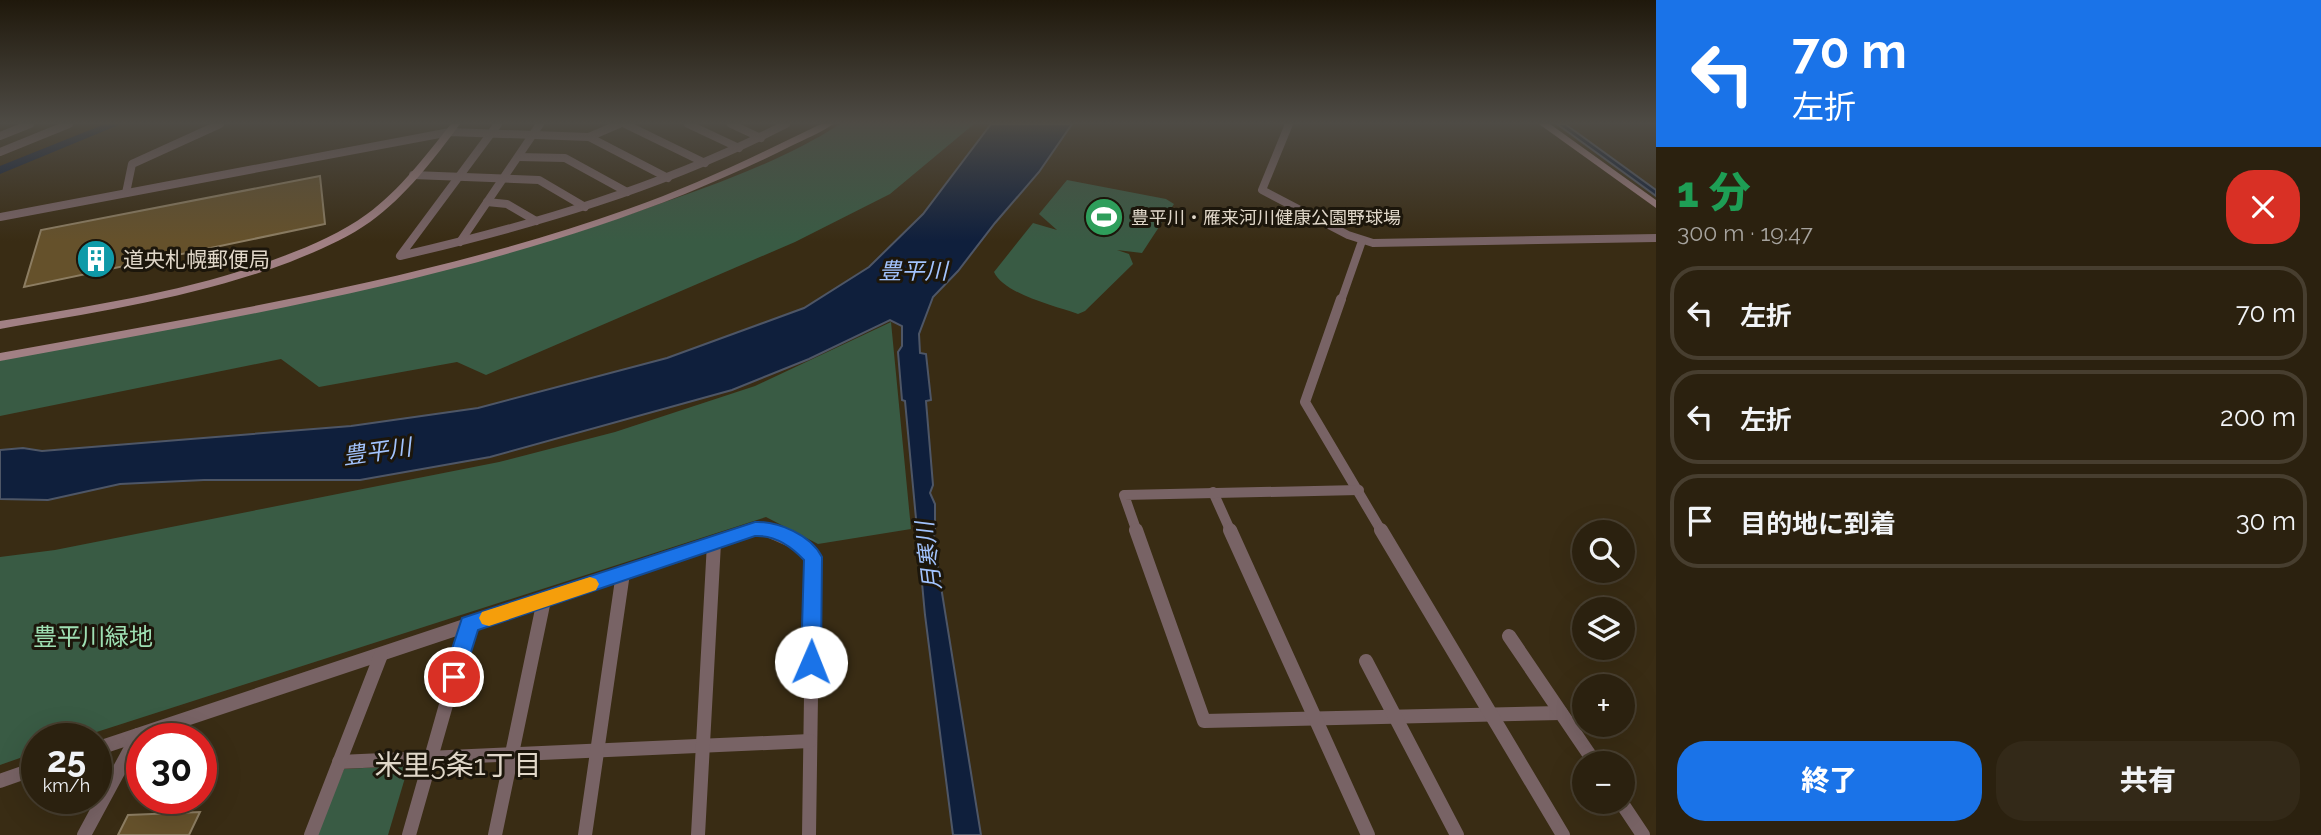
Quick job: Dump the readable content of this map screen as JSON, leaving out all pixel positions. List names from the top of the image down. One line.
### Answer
{"districts":["米里5条1丁目"],"water":["豊平川","月寒川"],"parks":["豊平川緑地"],"places":{"sports":["豊平川・雁来河川健康公園野球場"],"building":["道央札幌郵便局"]},"page":{"turn":["70 m","左折"],"heading":["1 分","300 m · 19:47"],"list":[{"name":"左折","value":"70 m"},{"name":"左折","value":"200 m"},{"name":"目的地に到着","value":"30 m"}],"map_buttons":["+","−"],"speed":"25 km/h","limit":"30","buttons":["終了","共有"]}}
